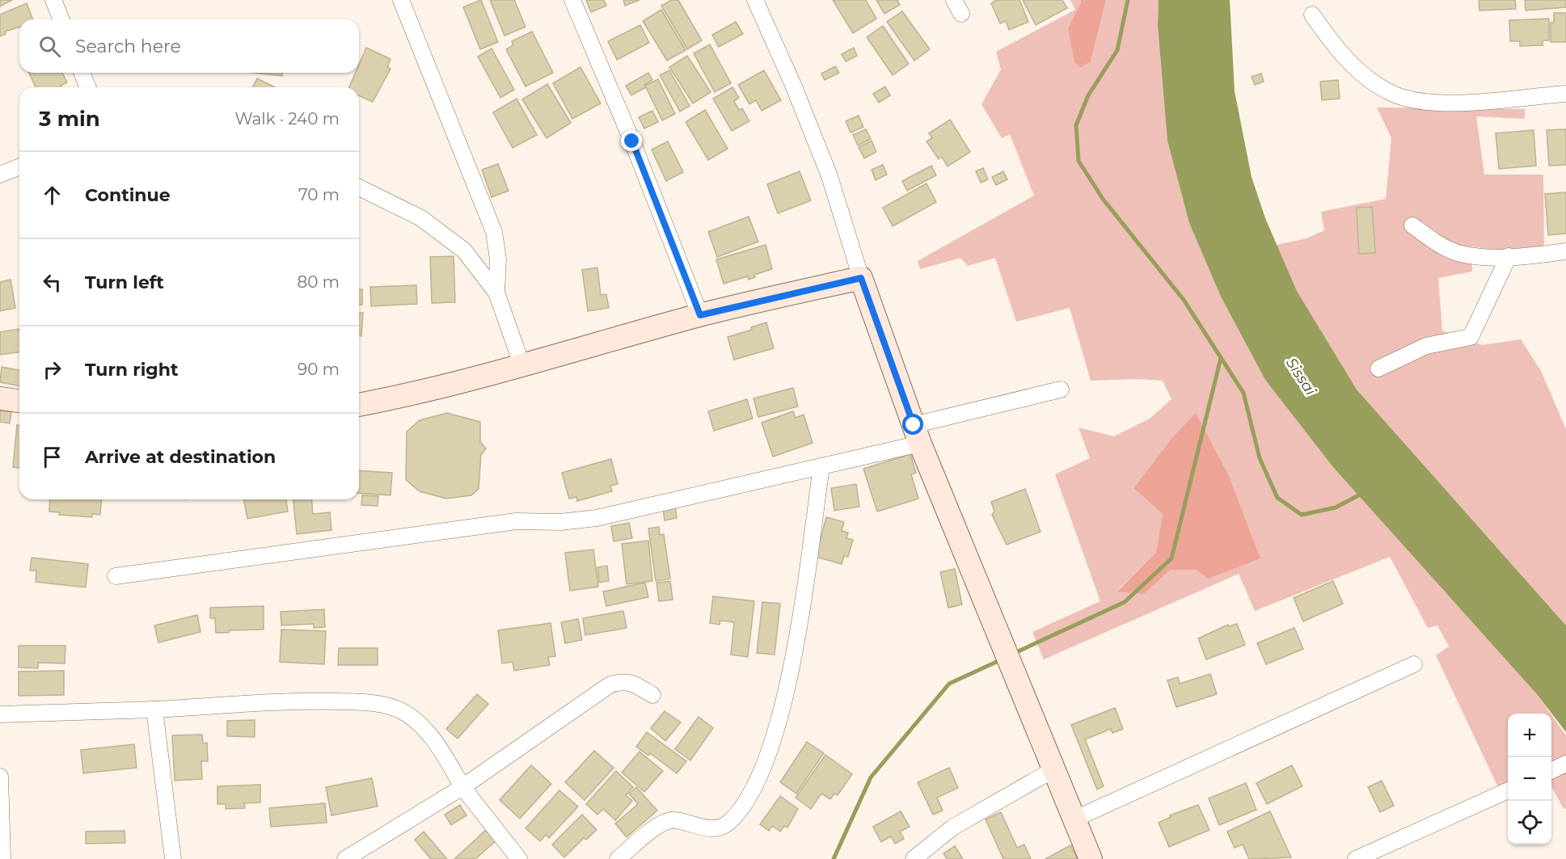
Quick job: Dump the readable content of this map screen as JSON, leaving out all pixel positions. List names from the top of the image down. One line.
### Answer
{"water":["Sissai"],"page":{"search":"Search here","heading":["3 min","Walk · 240 m"],"list":[["Continue","70 m"],["Turn left","80 m"],["Turn right","90 m"],"Arrive at destination"],"map_buttons":["+","−"]}}
